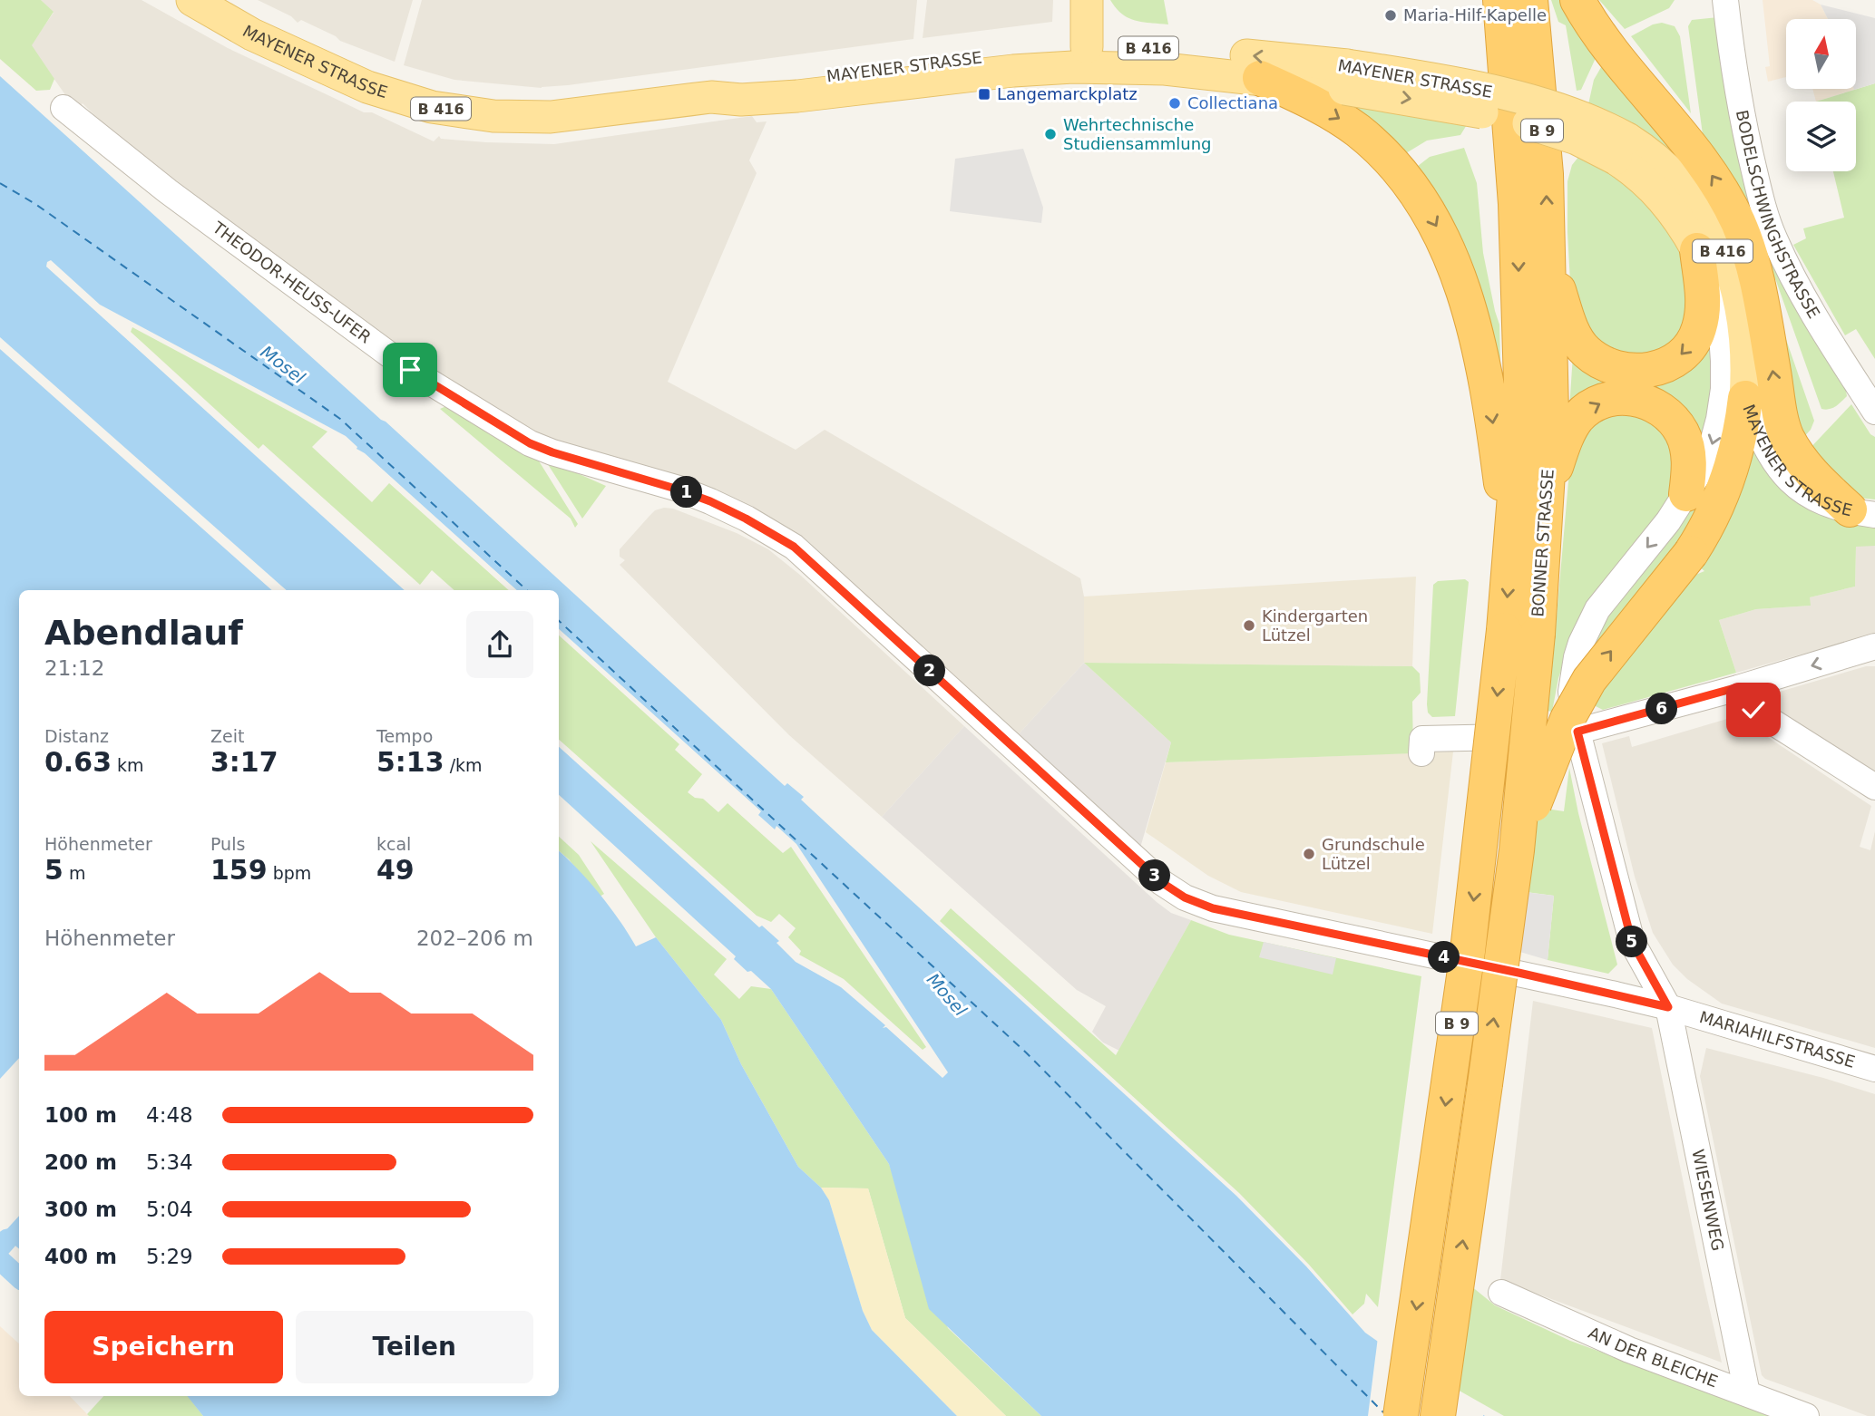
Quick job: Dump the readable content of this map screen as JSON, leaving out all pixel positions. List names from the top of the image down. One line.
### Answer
{"streets":{"highway":["B 416","B 9","BONNER STRASSE"],"main road":["MAYENER STRASSE"],"street":["BODELSCHWINGHSTRASSE","THEODOR-HEUSS-UFER","MARIAHILFSTRASSE","WIESENWEG","AN DER BLEICHE"]},"crossings":[["B 416","MAYENER STRASSE"],["B 416","BONNER STRASSE"],["B 9","BONNER STRASSE"],["THEODOR-HEUSS-UFER","MARIAHILFSTRASSE"],["THEODOR-HEUSS-UFER","WIESENWEG"],["MARIAHILFSTRASSE","WIESENWEG"],["WIESENWEG","AN DER BLEICHE"]],"water":["Mosel"],"places":{"other":["Maria-Hilf-Kapelle","Collectiana","Wehrtechnische Studiensammlung","Kindergarten Lützel","Grundschule Lützel"],"transit":["Langemarckplatz"]},"north":"top","page":{"pins":["1","2","6","3","5","4"],"heading":["Abendlauf","21:12"],"stats":[["Distanz","0.63 km"],["Zeit","3:17"],["Tempo","5:13 /km"],["Höhenmeter","5 m"],["Puls","159 bpm"],["kcal","49"]],"chart":["Höhenmeter","202–206 m"],"list":[{"name":"100 m","note":"4:48"},{"name":"200 m","note":"5:34"},{"name":"300 m","note":"5:04"},{"name":"400 m","note":"5:29"}],"buttons":["Speichern","Teilen"]}}
